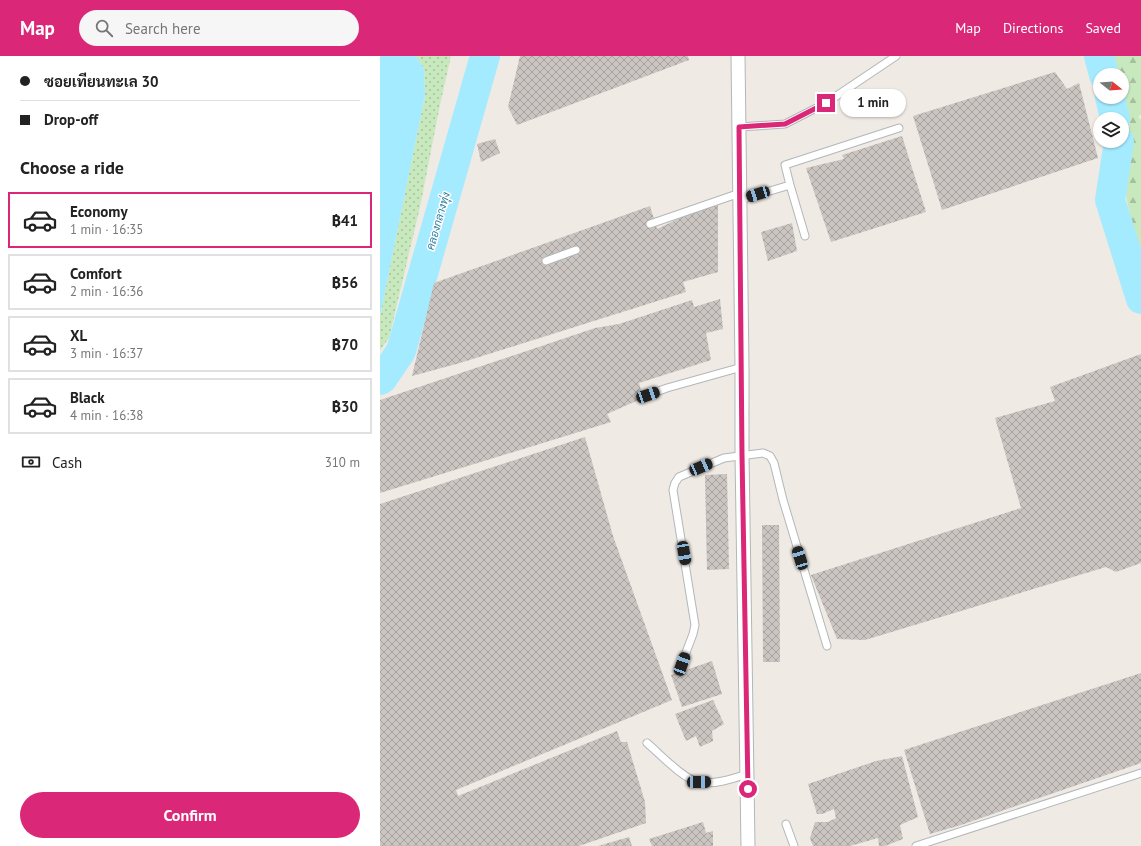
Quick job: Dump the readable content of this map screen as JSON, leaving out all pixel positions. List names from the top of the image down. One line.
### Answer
{"water":["คลองกลางทุ่ง"],"north":"right","page":{"header":"Map","search":"Search here","nav":["Map","Directions","Saved"],"banner":["ซอยเทียนทะเล 30","Drop-off"],"bubble":"1 min","heading":"Choose a ride","list":[{"name":"Economy","note":"1 min · 16:35","value":"฿41"},{"name":"Comfort","note":"2 min · 16:36","value":"฿56"},{"name":"XL","note":"3 min · 16:37","value":"฿70"},{"name":"Black","note":"4 min · 16:38","value":"฿30"}],"pay":["Cash","310 m"],"buttons":"Confirm"}}
